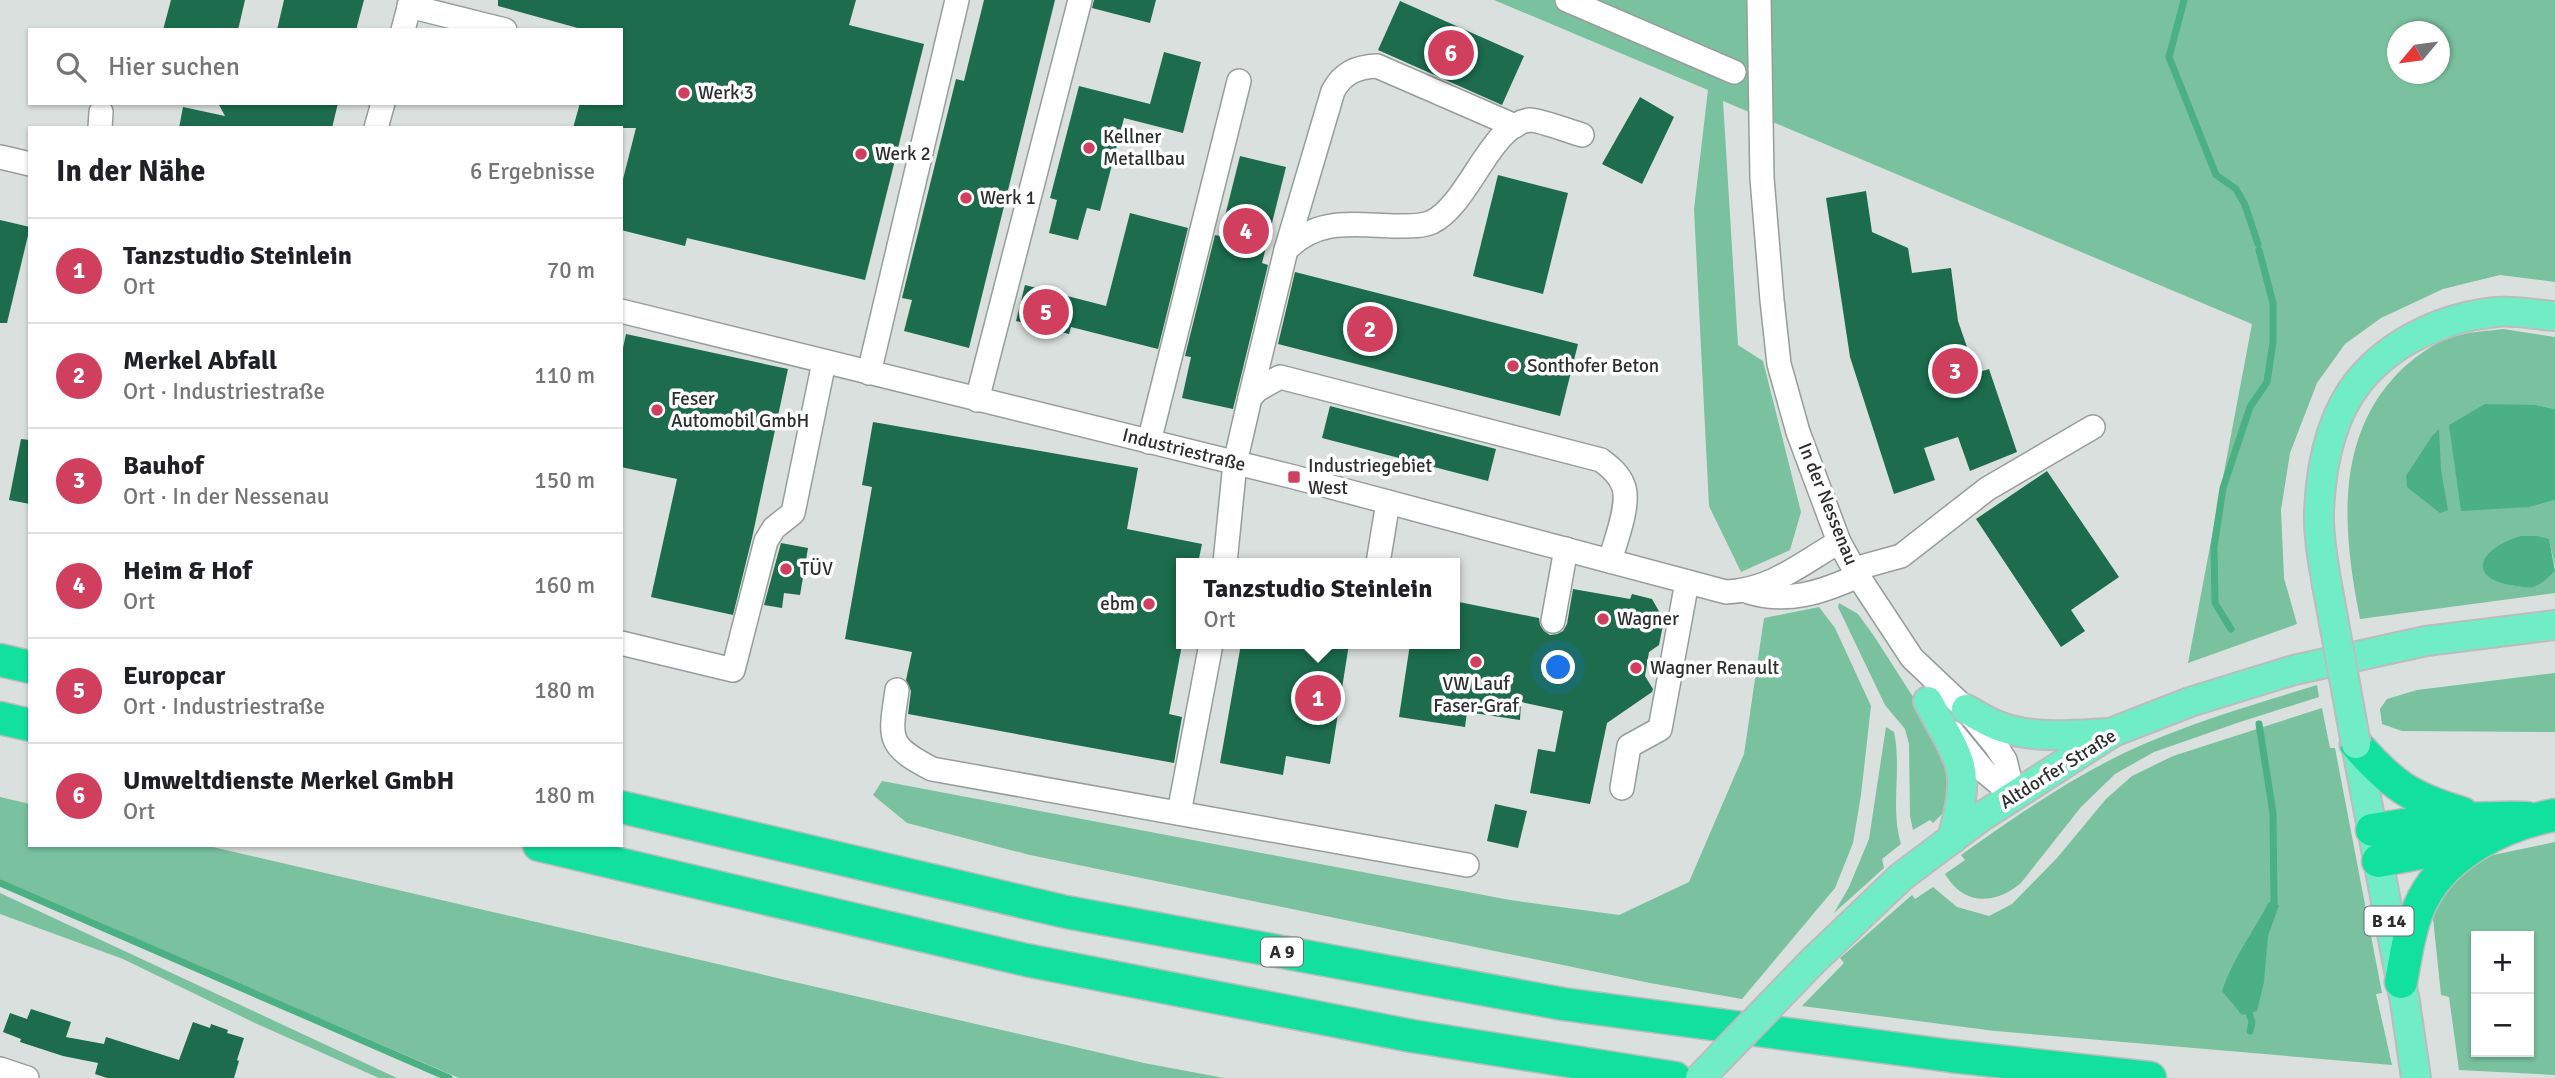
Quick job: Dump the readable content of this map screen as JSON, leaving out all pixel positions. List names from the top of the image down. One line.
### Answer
{"streets":{"highway":["A 9"],"main road":["Altdorfer Straße","B 14"],"street":["Industriestraße","In der Nessenau"]},"crossings":[["Industriestraße","In der Nessenau"],["In der Nessenau","Altdorfer Straße"]],"places":{"other":["Werk 3","Kellner Metallbau","Werk 2","Werk 1","Sonthofer Beton","Feser Automobil GmbH","TÜV","ebm","Wagner","VW Lauf Faser-Graf","Wagner Renault"],"transit":["Industriegebiet West"]},"north":"bottom left","page":{"pins":["6","4","5","2","3","1"],"search":"Hier suchen","heading":["In der Nähe","6 Ergebnisse"],"list":[{"mark":"1","name":"Tanzstudio Steinlein","note":"Ort","value":"70 m"},{"mark":"2","name":"Merkel Abfall","note":"Ort · Industriestraße","value":"110 m"},{"mark":"3","name":"Bauhof","note":"Ort · In der Nessenau","value":"150 m"},{"mark":"4","name":"Heim & Hof","note":"Ort","value":"160 m"},{"mark":"5","name":"Europcar","note":"Ort · Industriestraße","value":"180 m"},{"mark":"6","name":"Umweltdienste Merkel GmbH","note":"Ort","value":"180 m"}],"popup":["Tanzstudio Steinlein","Ort"],"map_buttons":["+","−"]}}
